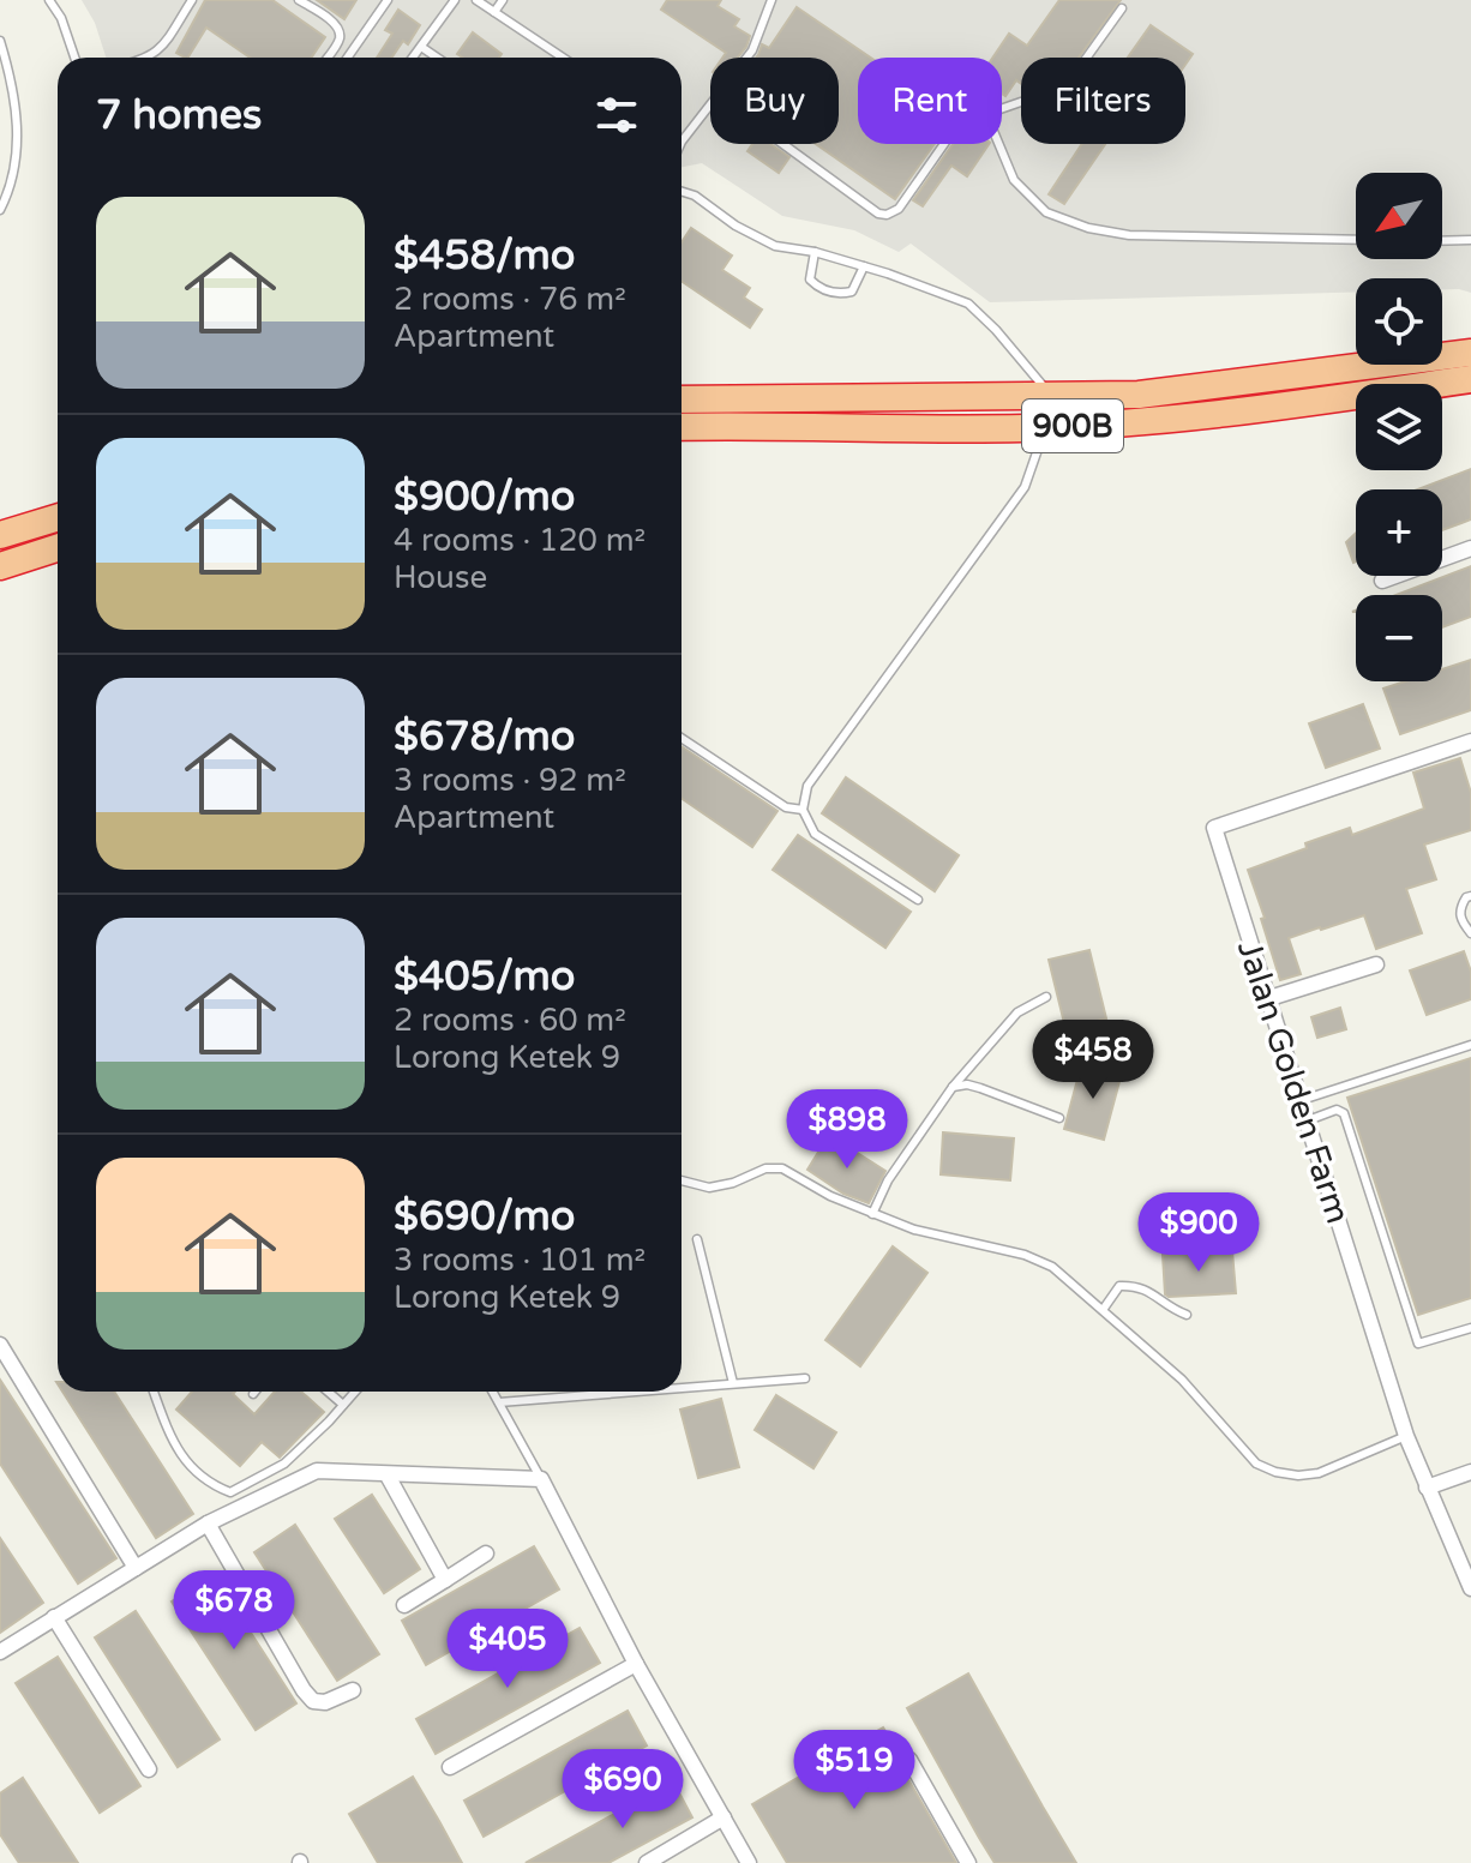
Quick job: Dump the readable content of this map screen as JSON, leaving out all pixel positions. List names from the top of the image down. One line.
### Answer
{"streets":{"highway":["900B"],"street":["Jalan Golden Farm"]},"north":"bottom left","page":{"chip":["Buy","Rent","Filters"],"heading":"7 homes","map_buttons":["+","−"],"list":[{"name":"$458/mo","note":"2 rooms · 76 m² · Apartment"},{"name":"$900/mo","note":"4 rooms · 120 m² · House"},{"name":"$678/mo","note":"3 rooms · 92 m² · Apartment"},{"name":"$405/mo","note":"2 rooms · 60 m² · Lorong Ketek 9"},{"name":"$690/mo","note":"3 rooms · 101 m² · Lorong Ketek 9"}],"price":["$458","$898","$900","$678","$405","$519","$690"]}}
